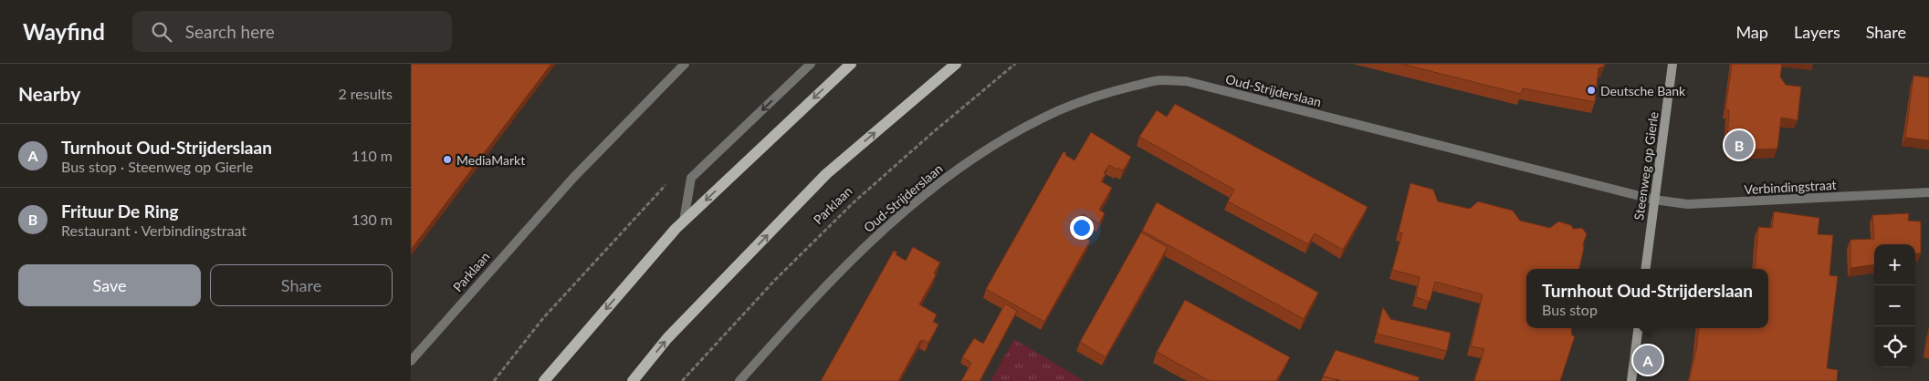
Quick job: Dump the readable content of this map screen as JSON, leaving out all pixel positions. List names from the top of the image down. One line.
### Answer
{"streets":{"main road":["Parklaan"],"street":["Oud-Strijderslaan","Steenweg op Gierle","Verbindingstraat"]},"crossings":[["Oud-Strijderslaan","Steenweg op Gierle"],["Oud-Strijderslaan","Verbindingstraat"],["Steenweg op Gierle","Verbindingstraat"]],"places":["Deutsche Bank","MediaMarkt"],"page":{"header":"Wayfind","search":"Search here","nav":["Map","Layers","Share"],"heading":["Nearby","2 results"],"list":[{"mark":"A","name":"Turnhout Oud-Strijderslaan","note":"Bus stop · Steenweg op Gierle","value":"110 m"},{"mark":"B","name":"Frituur De Ring","note":"Restaurant · Verbindingstraat","value":"130 m"}],"pins":["B","A"],"map_buttons":["+","−"],"buttons":["Save","Share"],"popup":["Turnhout Oud-Strijderslaan","Bus stop"]}}
